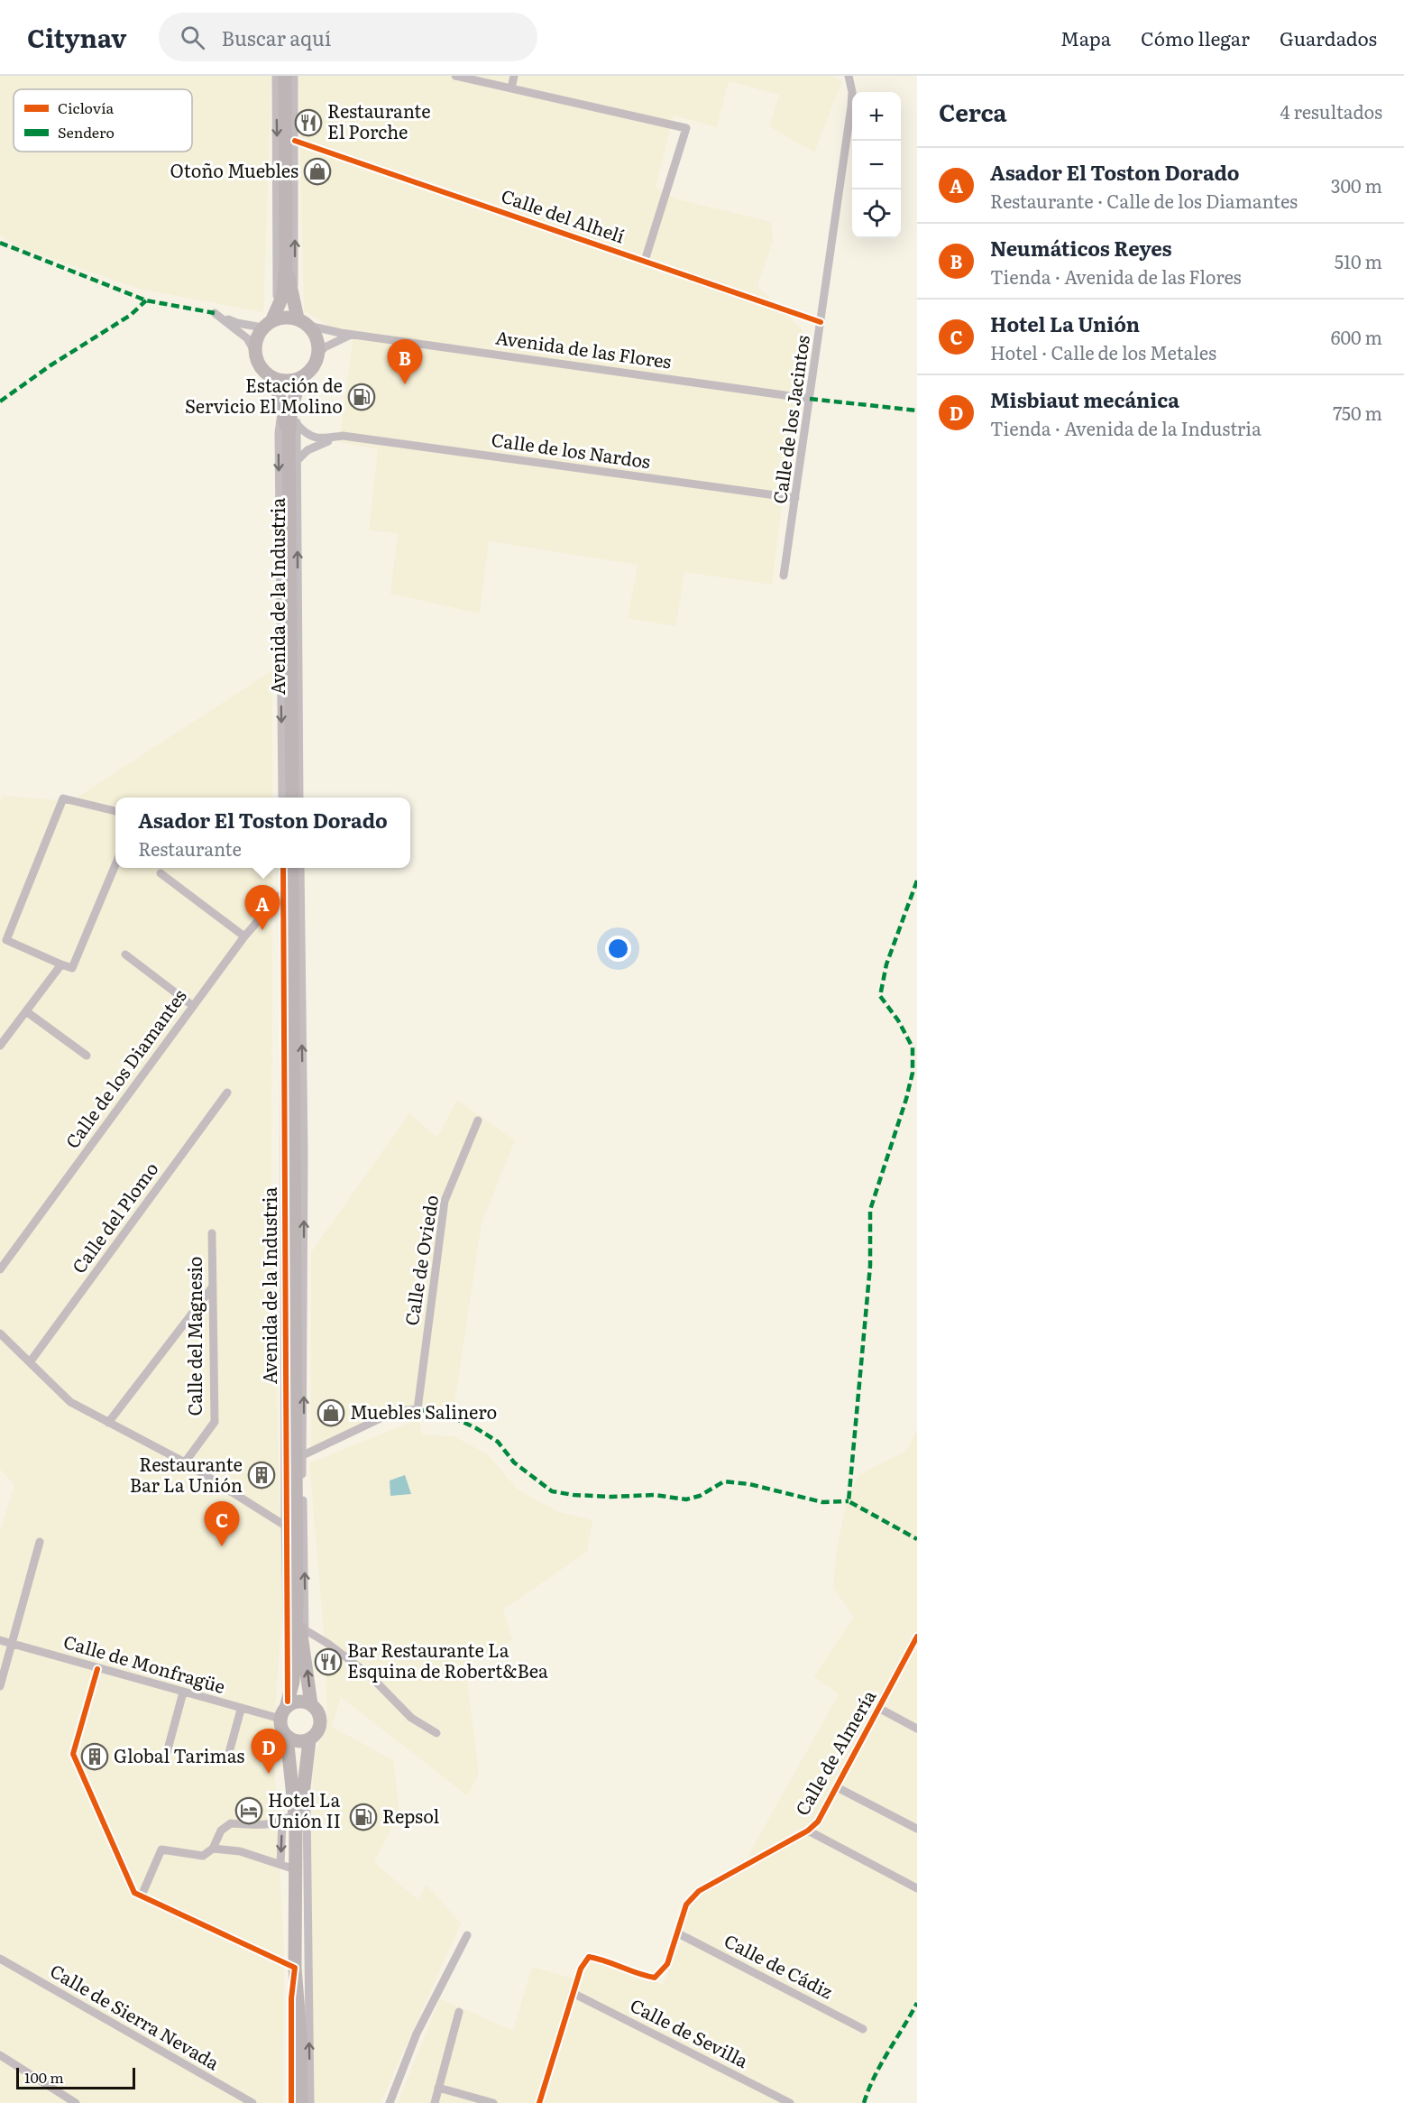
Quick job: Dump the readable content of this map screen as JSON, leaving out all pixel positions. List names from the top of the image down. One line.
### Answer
{"streets":{"main road":["Avenida de la Industria"],"street":["Calle del Alhelí","Avenida de las Flores","Calle de los Jacintos","Calle de los Nardos","Calle de los Diamantes","Calle del Plomo","Calle de Oviedo","Calle del Magnesio","Calle de Monfragüe","Calle de Almería","Calle de Cádiz","Calle de Sierra Nevada","Calle de Sevilla"]},"crossings":[["Calle del Alhelí","Calle de los Jacintos"],["Avenida de las Flores","Calle de los Jacintos"],["Avenida de las Flores","Avenida de la Industria"],["Calle de los Jacintos","Calle de los Nardos"],["Calle de los Nardos","Avenida de la Industria"],["Avenida de la Industria","Calle de los Diamantes"],["Avenida de la Industria","Calle de Oviedo"],["Avenida de la Industria","Calle de Monfragüe"],["Calle de Almería","Calle de Cádiz"],["Calle de Almería","Calle de Sevilla"]],"places":{"restaurant":["Restaurante El Porche","Bar Restaurante La Esquina de Robert&Bea"],"shop":["Otoño Muebles","Muebles Salinero"],"fuel station":["Estación de Servicio El Molino","Repsol"],"building":["Restaurante Bar La Unión","Global Tarimas"],"hotel":["Hotel La Unión II"]},"legend":["Ciclovía","Sendero"],"scale_bar":"100 m","page":{"header":"Citynav","search":"Buscar aquí","nav":["Mapa","Cómo llegar","Guardados"],"heading":["Cerca","4 resultados"],"map_buttons":["+","−"],"list":[{"mark":"A","name":"Asador El Toston Dorado","note":"Restaurante · Calle de los Diamantes","value":"300 m"},{"mark":"B","name":"Neumáticos Reyes","note":"Tienda · Avenida de las Flores","value":"510 m"},{"mark":"C","name":"Hotel La Unión","note":"Hotel · Calle de los Metales","value":"600 m"},{"mark":"D","name":"Misbiaut mecánica","note":"Tienda · Avenida de la Industria","value":"750 m"}],"pins":["B","A","C","D"],"popup":["Asador El Toston Dorado","Restaurante"],"scale":"100 m"}}
